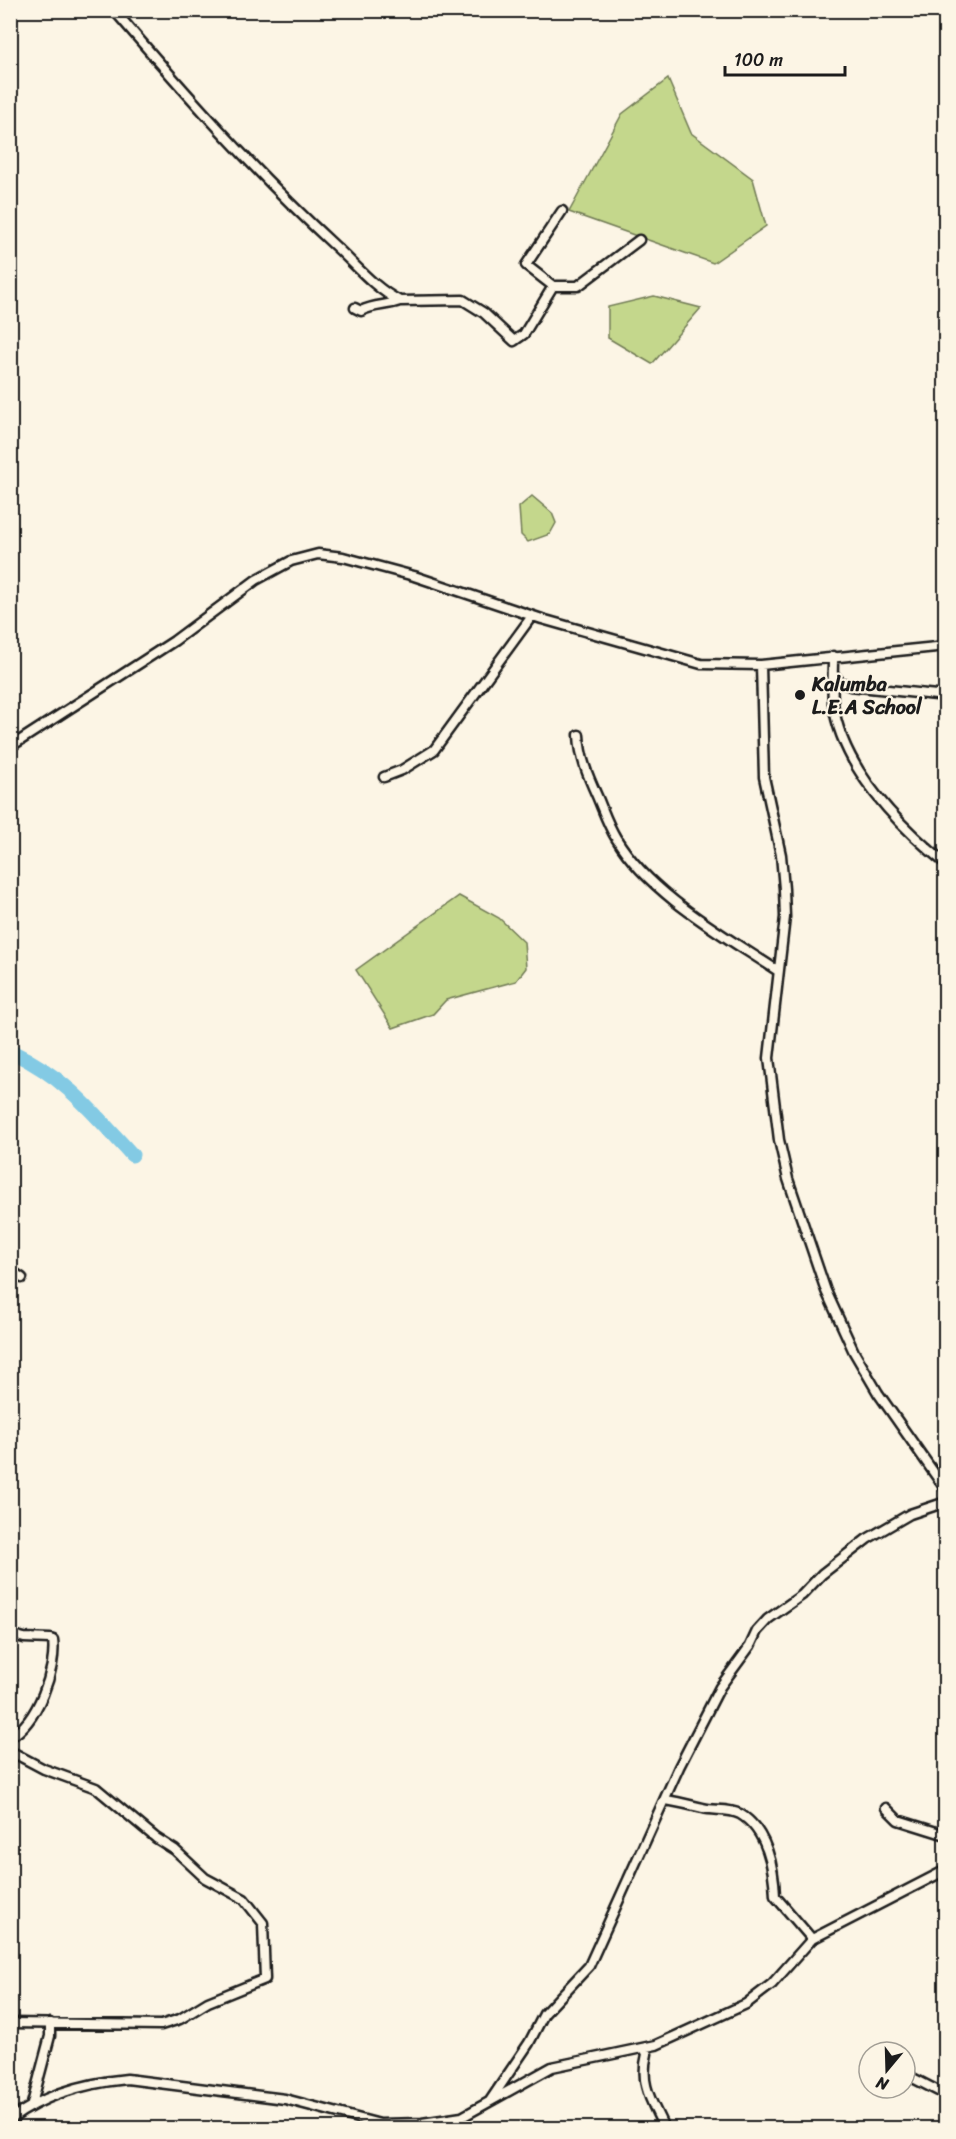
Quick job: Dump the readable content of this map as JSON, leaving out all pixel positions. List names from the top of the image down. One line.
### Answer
{"places":["Kalumba L.E.A School"],"scale_bar":"100 m","north":"bottom"}
